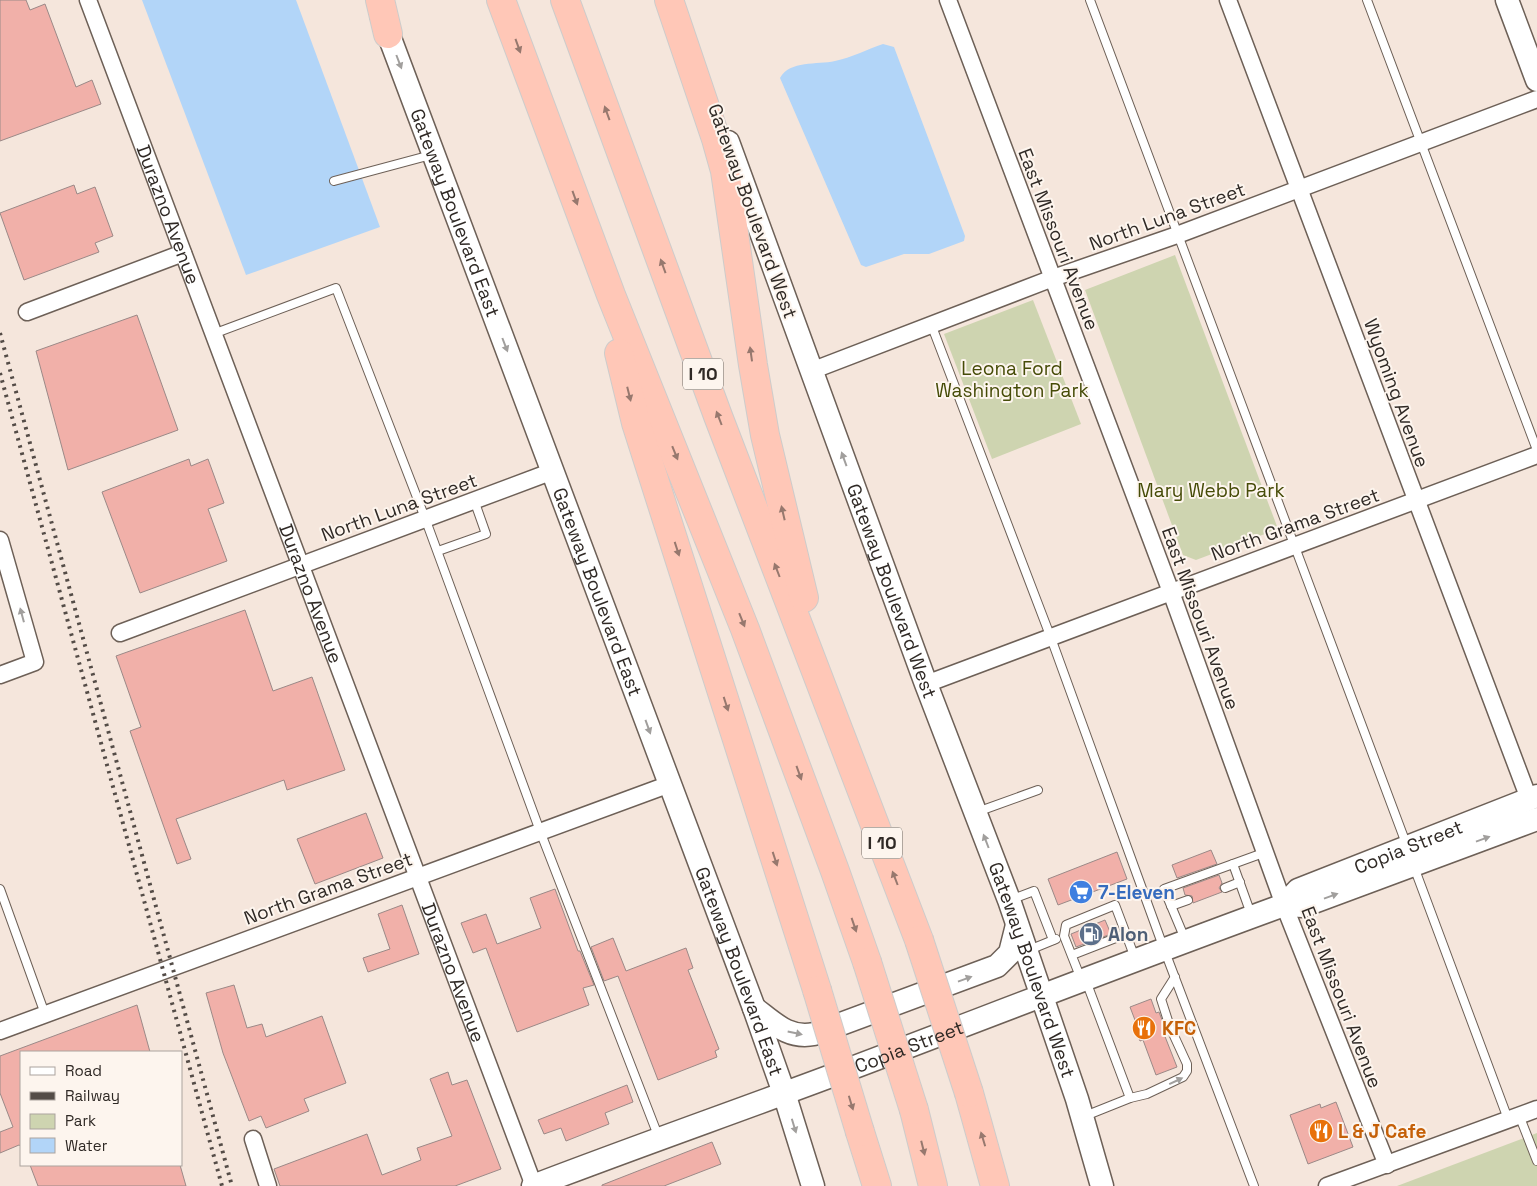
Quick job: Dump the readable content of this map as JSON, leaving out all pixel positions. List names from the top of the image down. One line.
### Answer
{"streets":{"highway":["I 10"],"main road":["Gateway Boulevard West","Gateway Boulevard East","Copia Street"],"street":["Durazno Avenue","North Luna Street","East Missouri Avenue","Wyoming Avenue","North Grama Street"]},"crossings":[["Gateway Boulevard West","North Luna Street"],["Gateway Boulevard West","North Grama Street"],["Gateway Boulevard West","Copia Street"],["Gateway Boulevard East","North Luna Street"],["Gateway Boulevard East","North Grama Street"],["Gateway Boulevard East","Copia Street"],["Durazno Avenue","North Luna Street"],["Durazno Avenue","North Grama Street"],["Durazno Avenue","Copia Street"],["North Luna Street","East Missouri Avenue"],["North Luna Street","Wyoming Avenue"],["East Missouri Avenue","North Grama Street"],["East Missouri Avenue","Copia Street"],["Wyoming Avenue","North Grama Street"],["Wyoming Avenue","Copia Street"]],"one_way":["Gateway Boulevard East"],"parks":["Leona Ford Washington Park","Mary Webb Park"],"places":{"supermarket":["7-Eleven"],"fuel station":["Alon"],"restaurant":["KFC","L & J Cafe"]},"legend":["Road","Railway","Park","Water"]}
